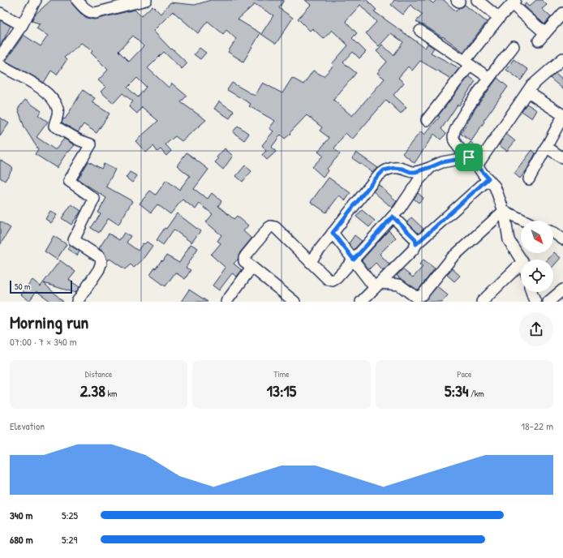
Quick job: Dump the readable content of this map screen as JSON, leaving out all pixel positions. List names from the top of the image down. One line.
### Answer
{"scale_bar":"50 m","north":"bottom right","page":{"scale":"50 m","heading":["Morning run","07:00 · 7 × 340 m"],"stats":[["Distance","2.38 km"],["Time","13:15"],["Pace","5:34 /km"]],"chart":["Elevation","18–22 m"],"list":[{"name":"340 m","note":"5:25"},{"name":"680 m","note":"5:29"}]}}
